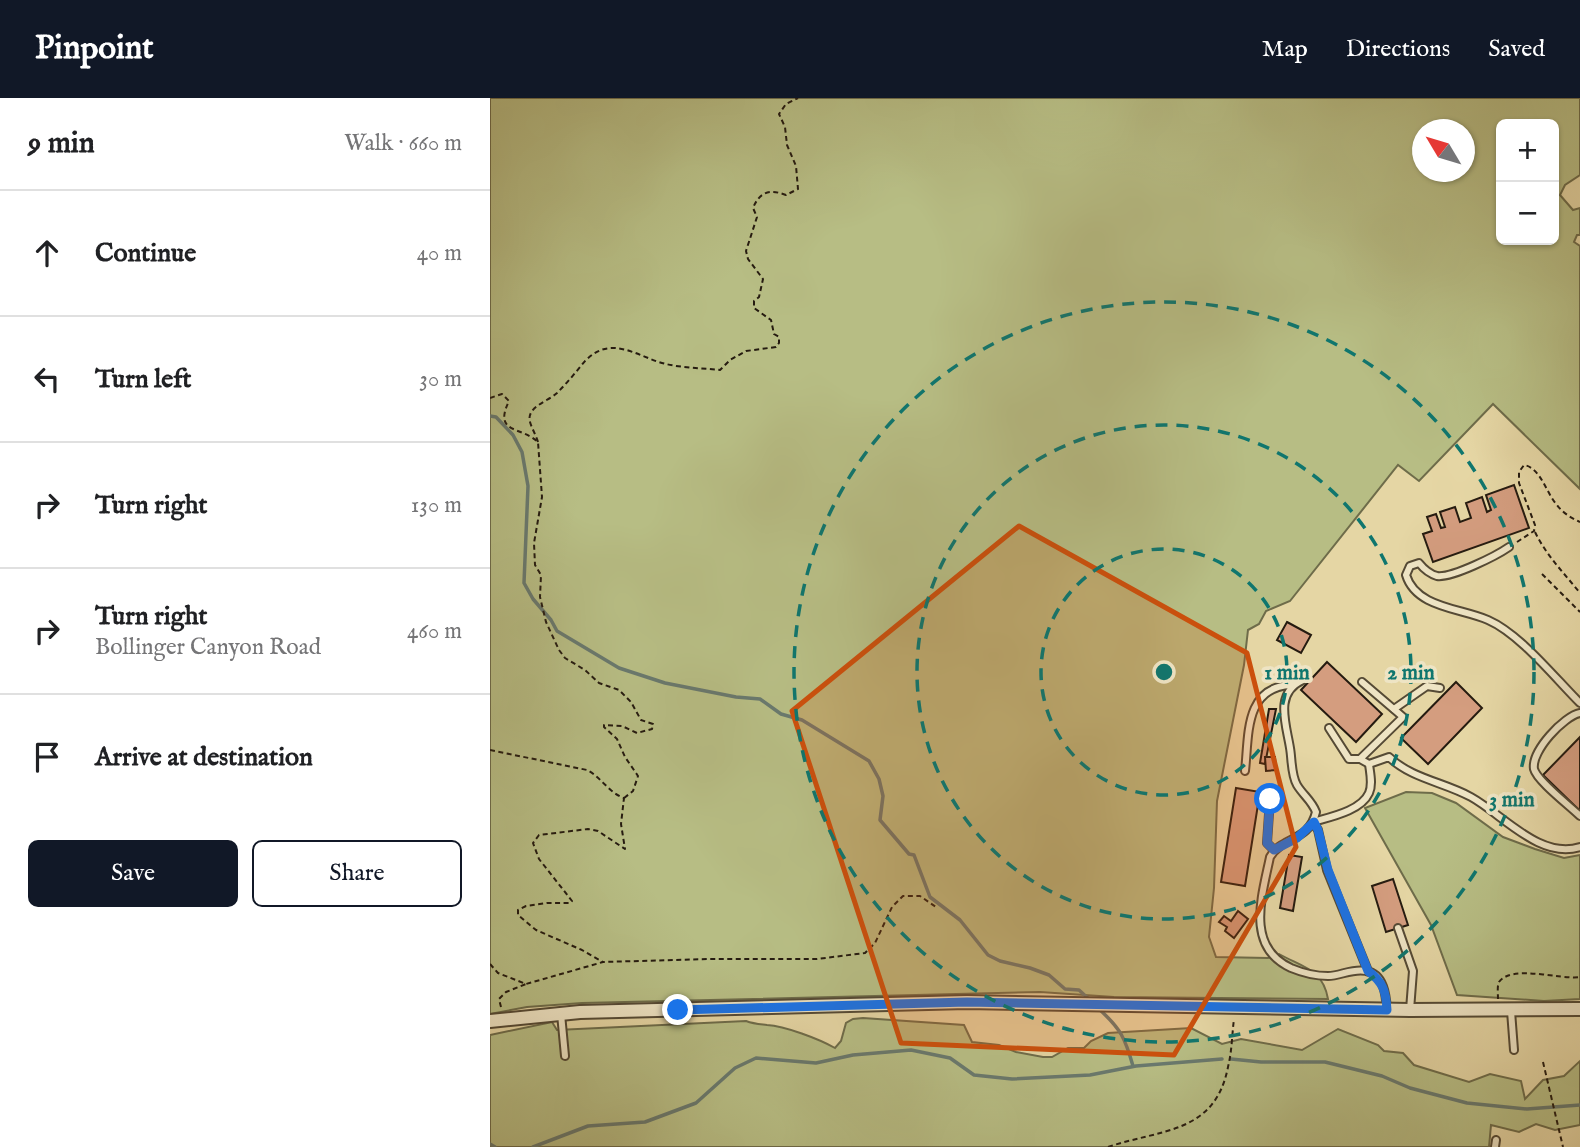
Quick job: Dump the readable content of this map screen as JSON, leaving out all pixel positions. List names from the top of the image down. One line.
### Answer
{"north":"top left","page":{"header":"Pinpoint","nav":["Map","Directions","Saved"],"heading":["9 min","Walk · 660 m"],"map_buttons":["+","−"],"list":[["Continue","40 m"],["Turn left","30 m"],["Turn right","130 m"],["Turn right","Bollinger Canyon Road","460 m"],"Arrive at destination"],"buttons":["Save","Share"]},"rings":["1 min","2 min","3 min"]}
